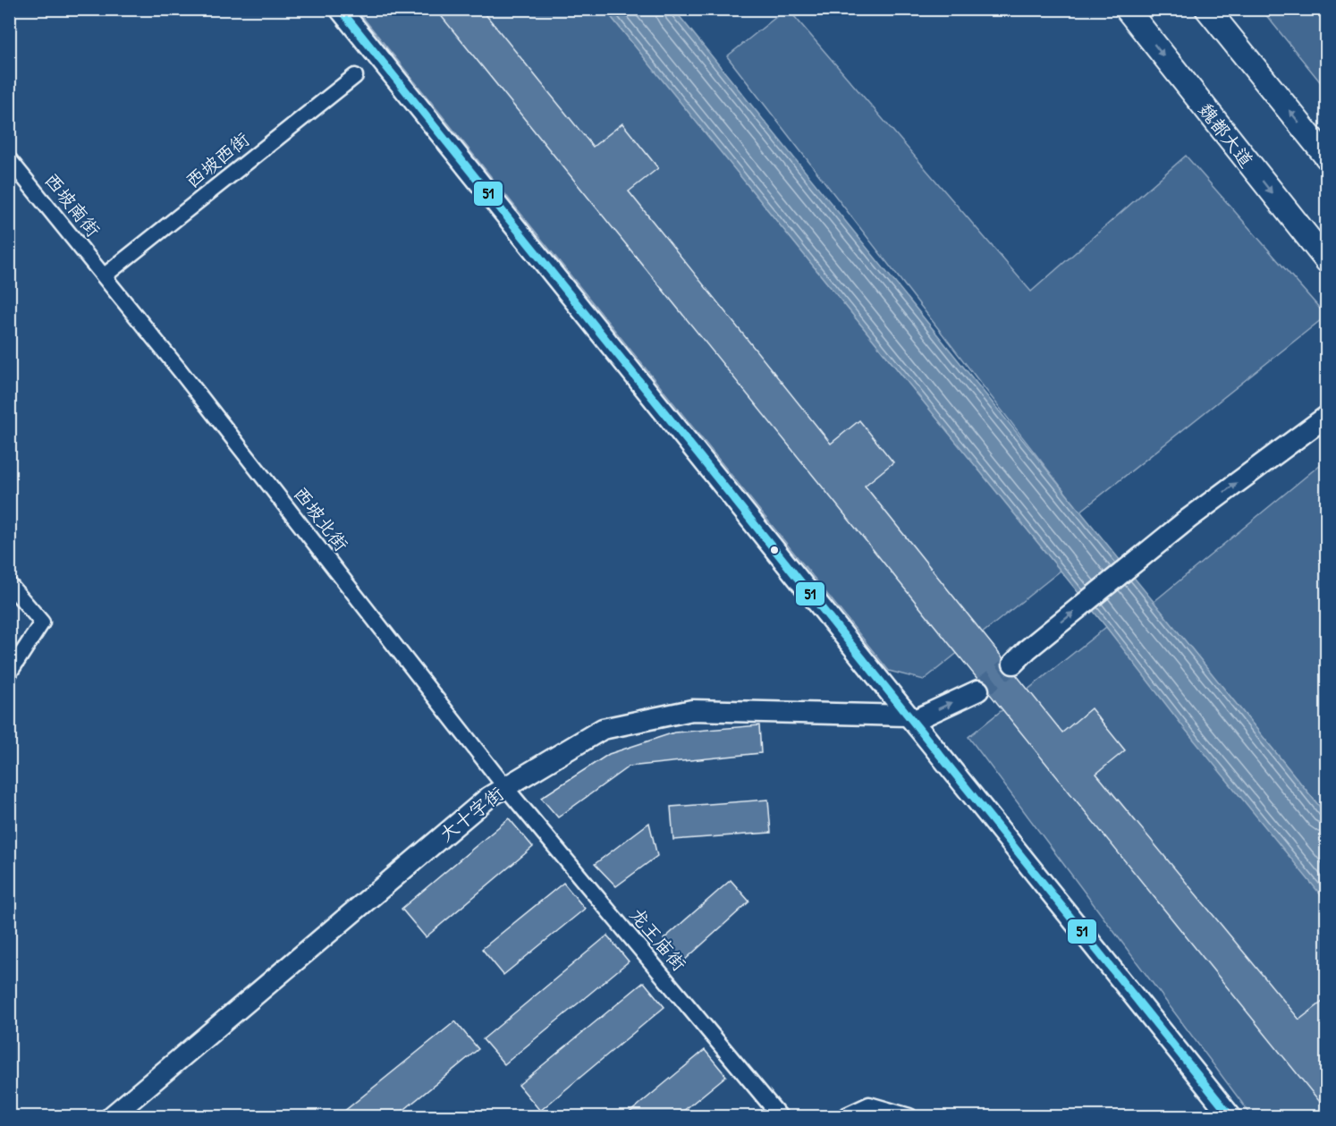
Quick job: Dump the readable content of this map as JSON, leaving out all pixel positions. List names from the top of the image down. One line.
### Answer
{"streets":{"main road":["魏都大道","大十字街"],"street":["西坡西街","西坡南街","西坡北街","龙王庙街"]},"crossings":[["西坡西街","西坡南街"],["西坡西街","西坡北街"],["西坡南街","西坡北街"],["西坡北街","大十字街"],["西坡北街","龙王庙街"],["大十字街","龙王庙街"]],"lines":["transit line 51"]}
